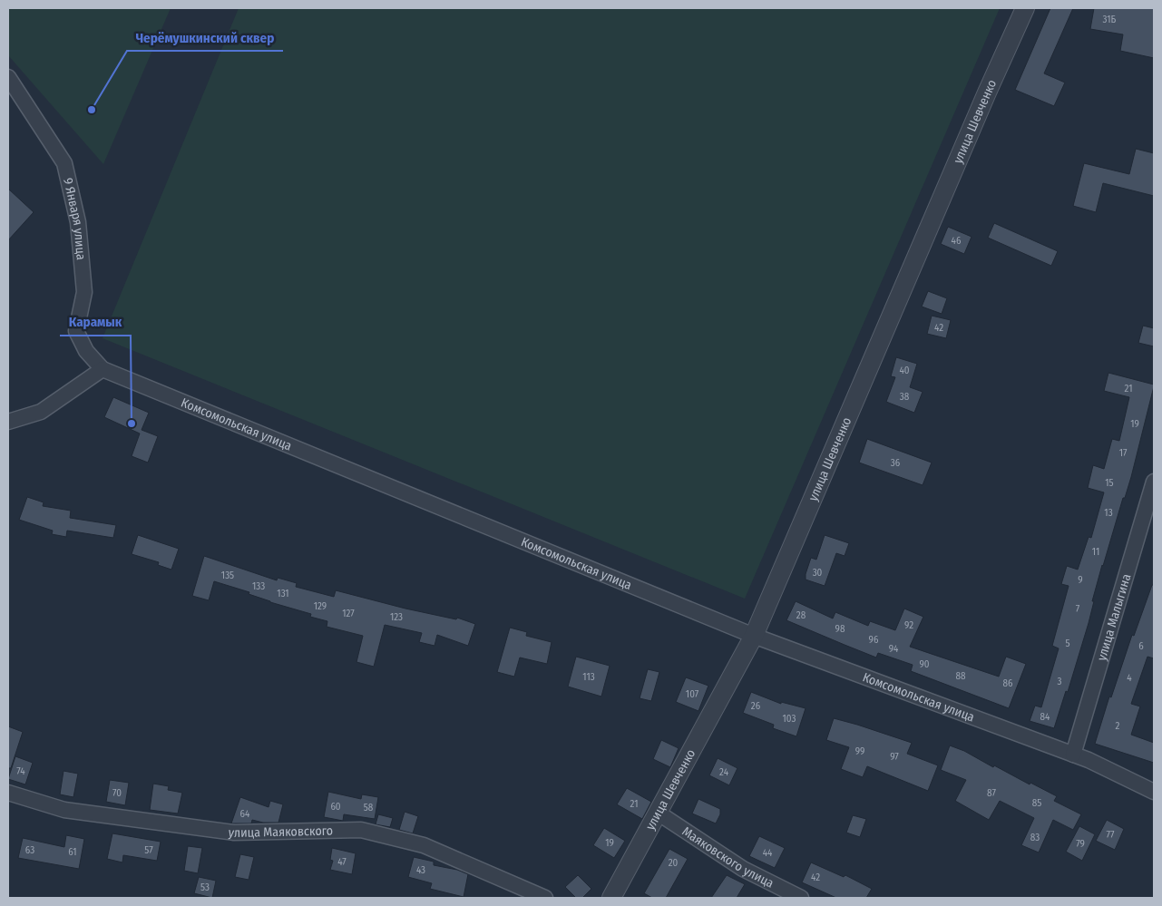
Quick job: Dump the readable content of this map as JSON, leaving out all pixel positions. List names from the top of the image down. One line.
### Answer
{"streets":{"street":["улица Шевченко","9 Января улица","Комсомольская улица","улица Малыгина","улица Маяковского","Маяковского улица"]},"crossings":[["улица Шевченко","Комсомольская улица"],["улица Шевченко","Маяковского улица"],["9 Января улица","Комсомольская улица"],["Комсомольская улица","улица Малыгина"]],"places":["Черёмушкинский сквер","Карамык"],"house_numbers":["31Б","46","42","40","21","38","19","17","36","15","13","11","30","135","9","133","131","129","7","127","28","123","92","98","96","5","6","94","90","88","113","4","3","86","107","26","84","103","2","99","97","74","24","70","87","85","21","60","58","64","77","83","19","79","63","57","61","44","47","20","43","42","53"]}
